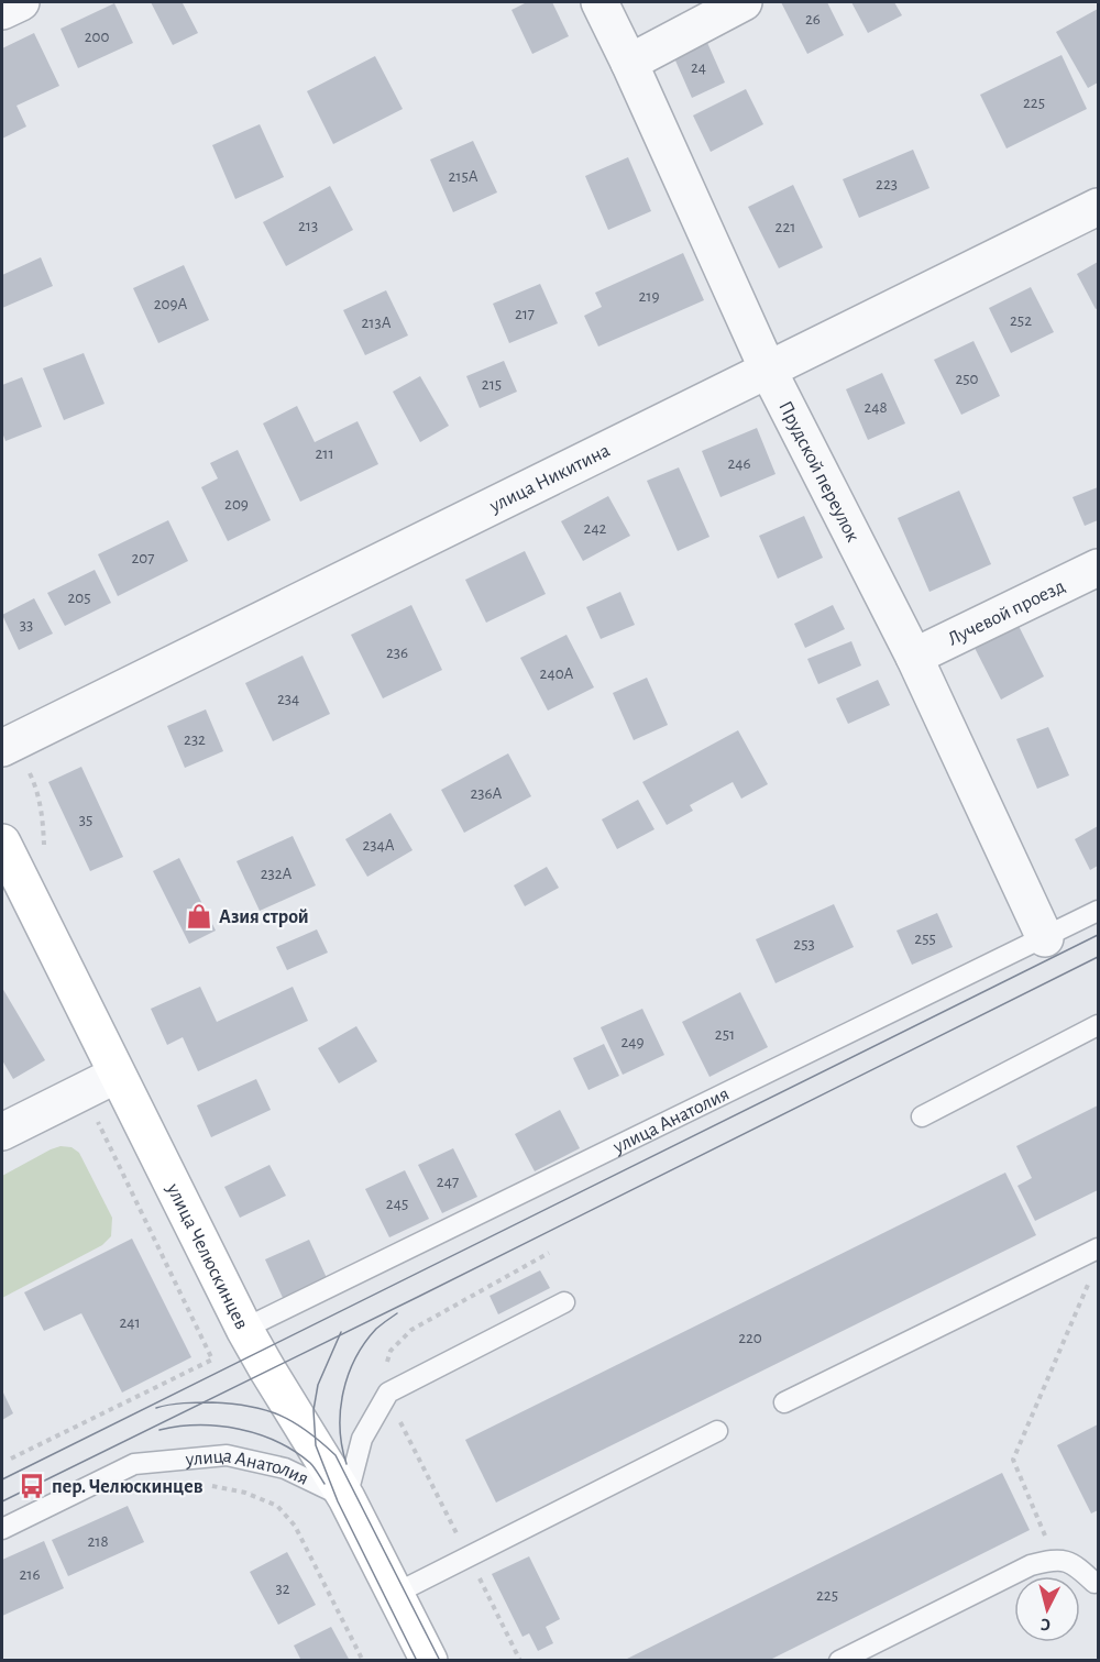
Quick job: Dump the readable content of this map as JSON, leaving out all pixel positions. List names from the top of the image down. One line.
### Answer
{"streets":{"main road":["улица Челюскинцев"],"street":["Прудской переулок","улица Никитина","Лучевой проезд"],"lane":["улица Анатолия"]},"crossings":[["Прудской переулок","улица Никитина"],["Прудской переулок","Лучевой проезд"],["Прудской переулок","улица Анатолия"],["улица Анатолия","улица Челюскинцев"]],"places":{"shop":["Азия строй"],"bus stop":["пер. Челюскинцев"]},"house_numbers":["26","200","24","225","215А","223","213","221","219","209А","217","252","213А","250","215","248","211","246","209","242","207","205","33","236","240А","234","232","236А","35","234А","232А","255","253","251","249","247","245","241","220","218","216","32","225"],"north":"bottom"}
